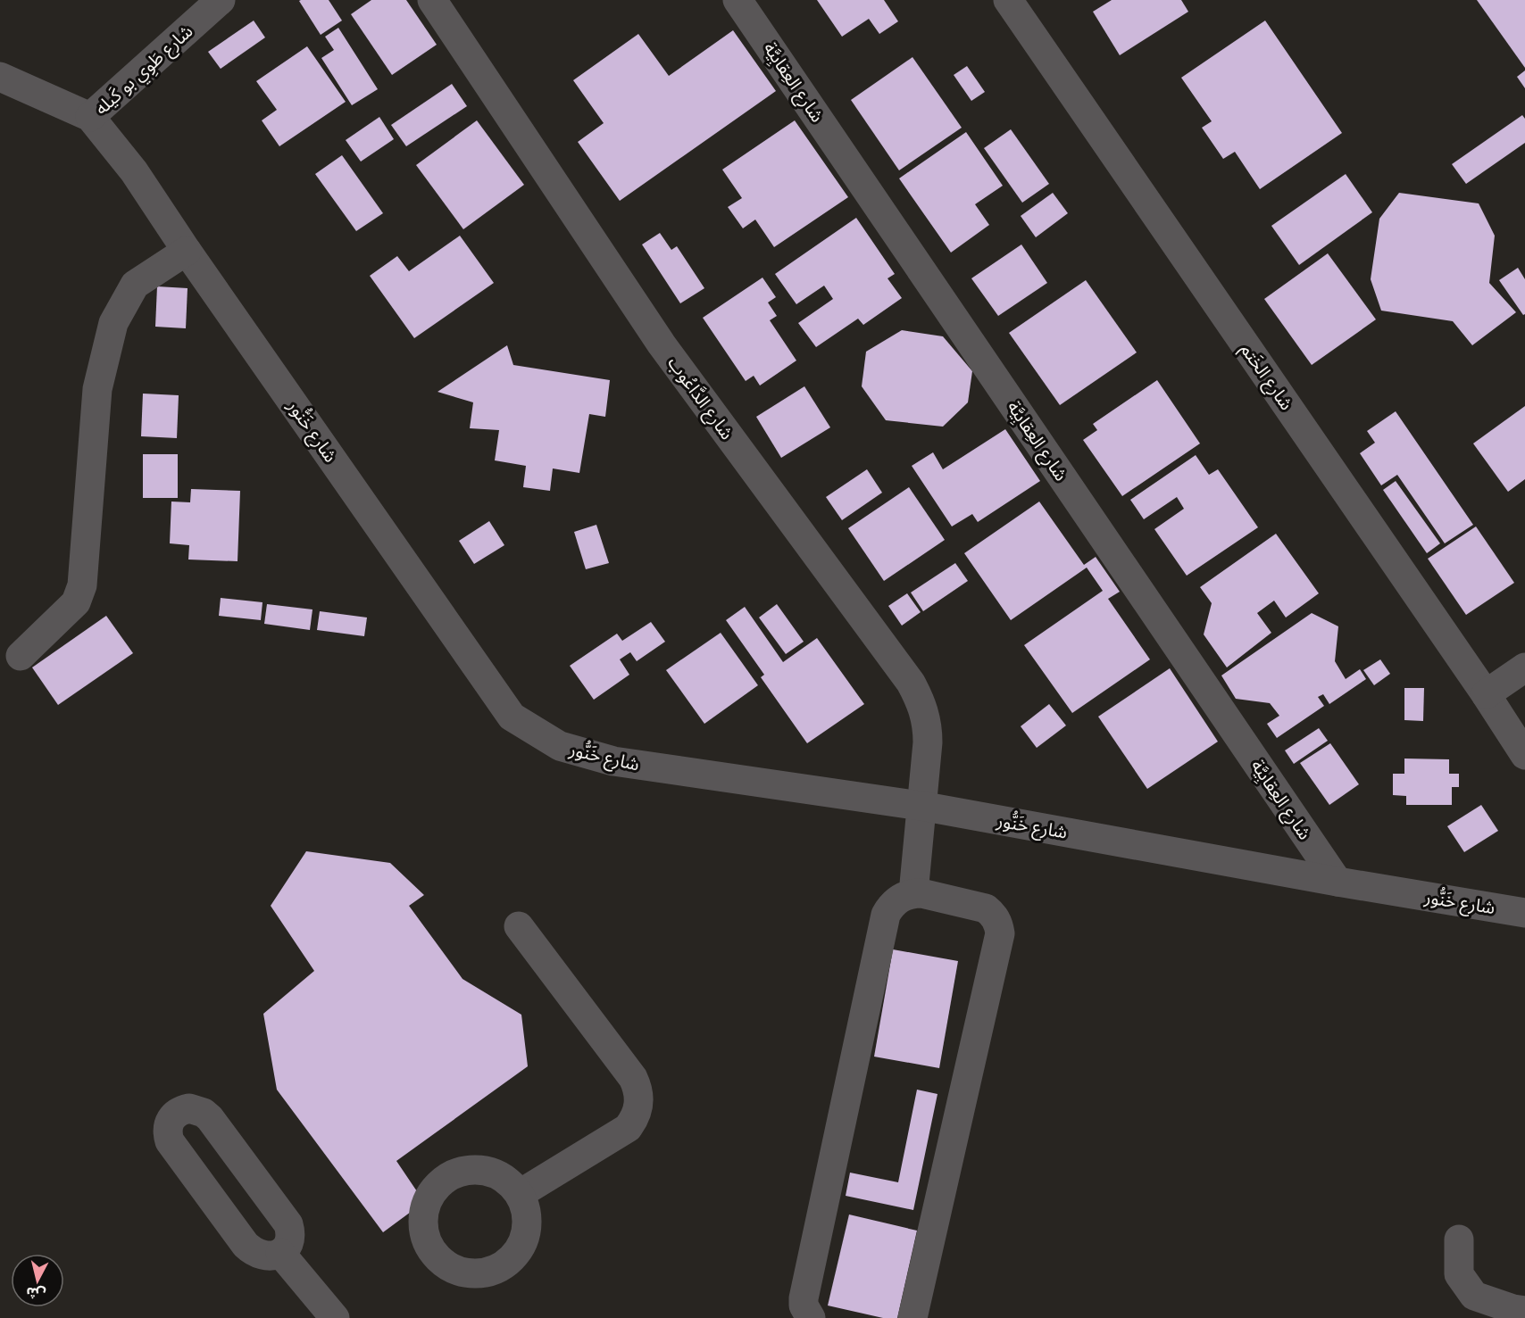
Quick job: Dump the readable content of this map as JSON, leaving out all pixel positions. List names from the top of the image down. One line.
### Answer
{"streets":{"street":["شارع طَوِي بو كَيله","شارع العِقابِيَّة","شارع الخَتم","شارع الدَّاعُوب","شارع خَنُّور"]},"crossings":[["شارع طَوِي بو كَيله","شارع خَنُّور"],["شارع العِقابِيَّة","شارع خَنُّور"],["شارع الدَّاعُوب","شارع خَنُّور"]],"north":"bottom"}
